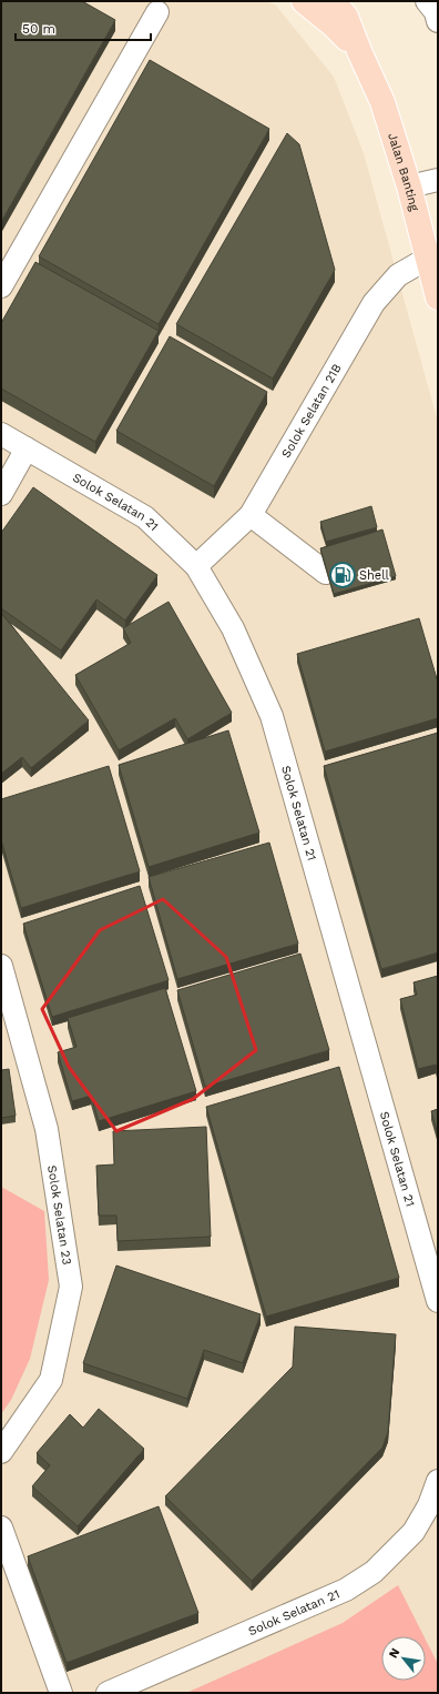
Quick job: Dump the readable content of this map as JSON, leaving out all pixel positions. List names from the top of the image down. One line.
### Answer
{"streets":{"main road":["Jalan Banting"],"street":["Solok Selatan 21B","Solok Selatan 21","Solok Selatan 23"]},"crossings":[["Jalan Banting","Solok Selatan 21B"],["Solok Selatan 21B","Solok Selatan 21"]],"places":{"fuel station":["Shell"]},"scale_bar":"50 m","north":"top left"}
